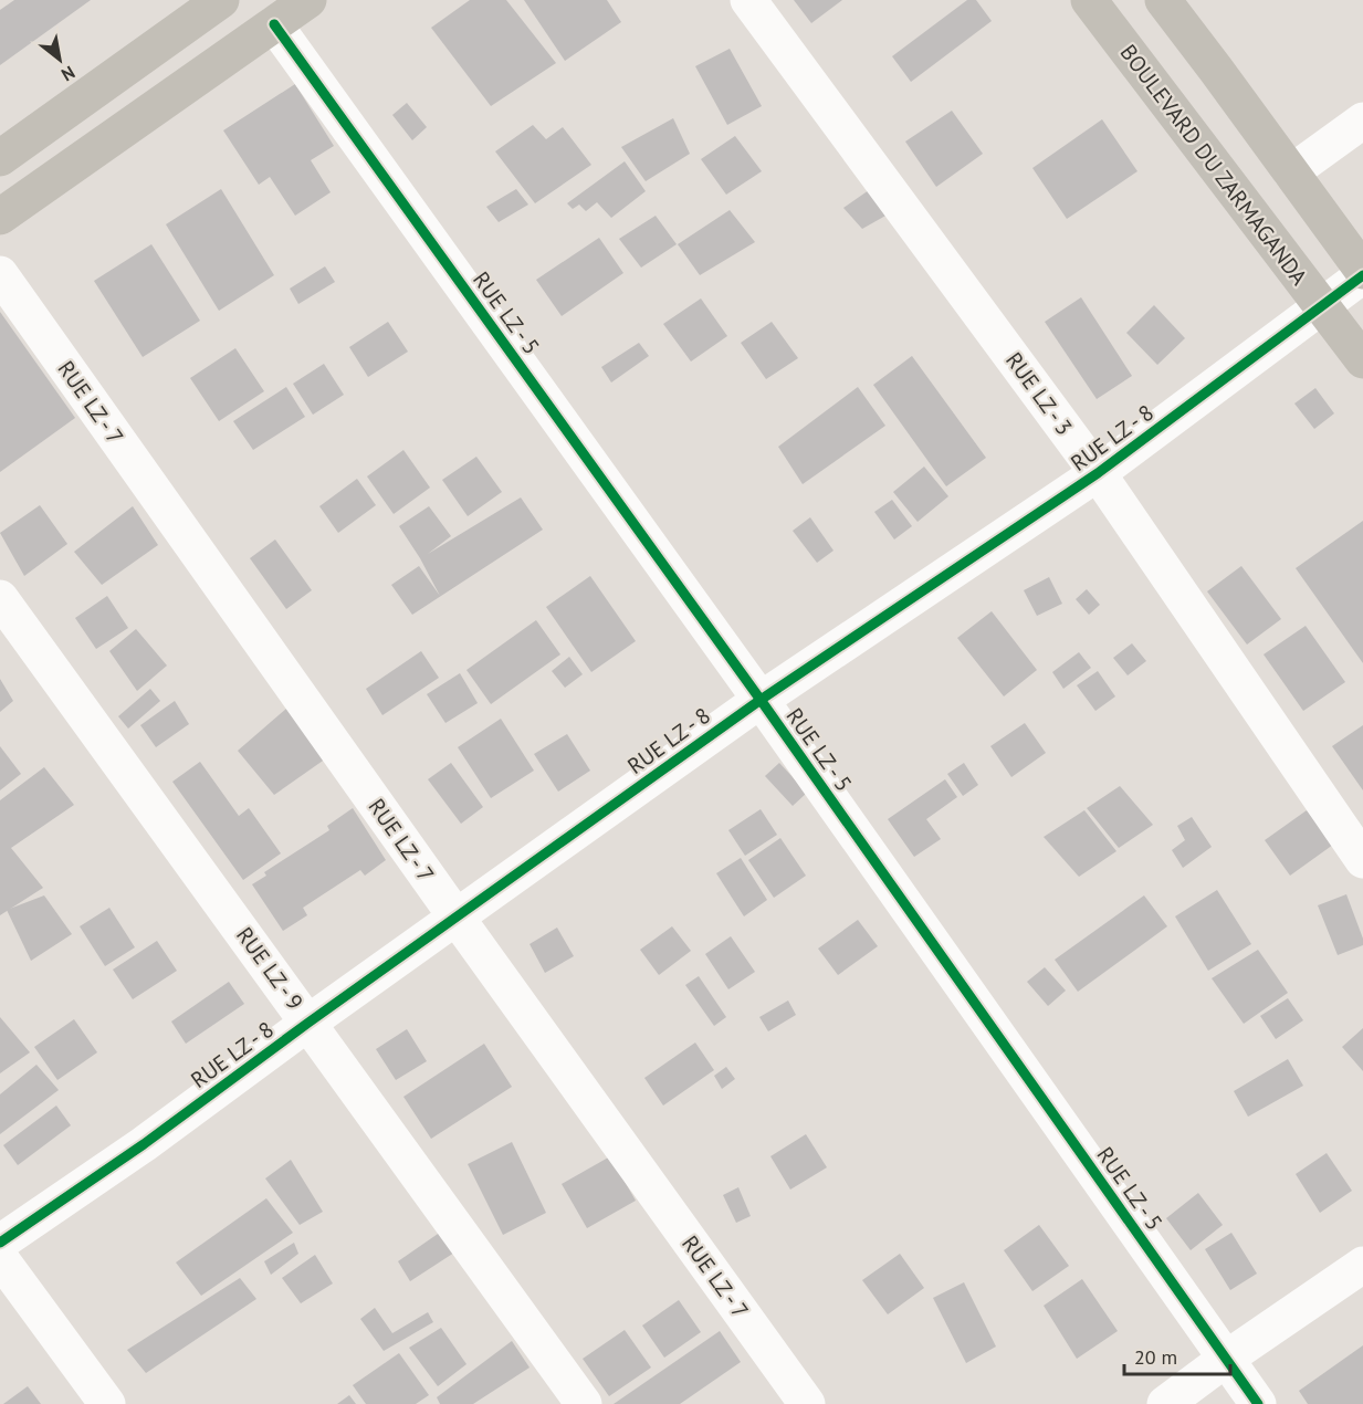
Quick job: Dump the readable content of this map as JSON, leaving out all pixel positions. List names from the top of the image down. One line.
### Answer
{"streets":{"main road":["BOULEVARD DU ZARMAGANDA"],"street":["RUE LZ - 5","RUE LZ - 3","RUE LZ - 7","RUE LZ - 8","RUE LZ - 9"]},"crossings":[["BOULEVARD DU ZARMAGANDA","RUE LZ - 8"],["RUE LZ - 5","RUE LZ - 8"],["RUE LZ - 3","RUE LZ - 8"],["RUE LZ - 7","RUE LZ - 8"],["RUE LZ - 8","RUE LZ - 9"]],"scale_bar":"20 m","north":"bottom right"}
